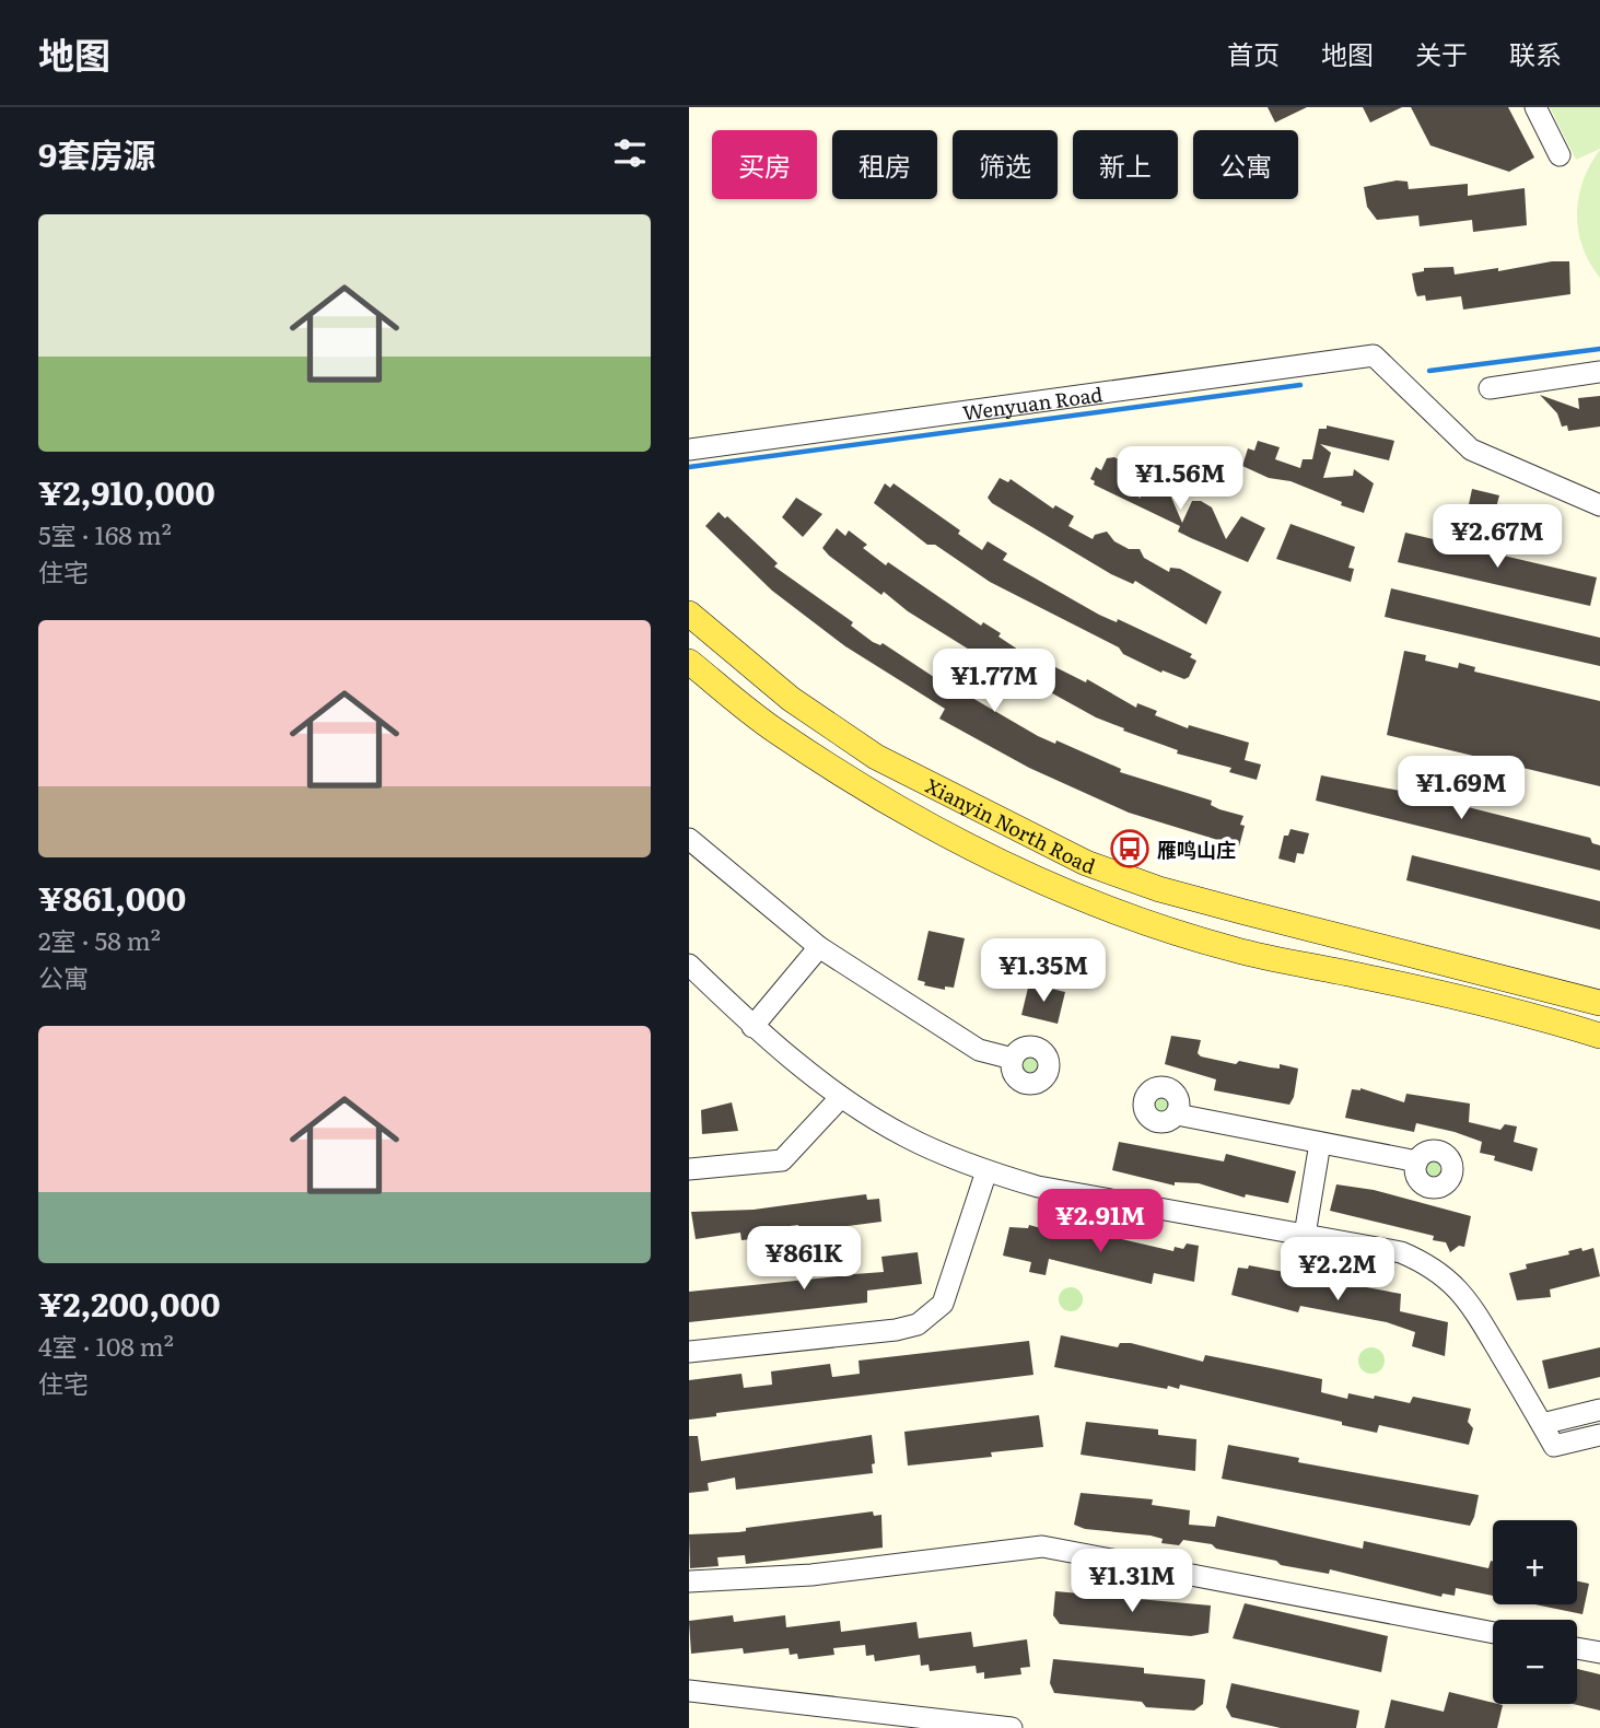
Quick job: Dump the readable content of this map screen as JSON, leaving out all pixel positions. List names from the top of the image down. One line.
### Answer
{"streets":{"main road":["Xianyin North Road"],"street":["Wenyuan Road"]},"places":{"bus stop":["雁鸣山庄"]},"page":{"header":"地图","nav":["首页","地图","关于","联系"],"heading":"9套房源","chip":["买房","租房","筛选","新上","公寓"],"list":[{"name":"¥2,910,000","note":"5室 · 168 m² · 住宅"},{"name":"¥861,000","note":"2室 · 58 m² · 公寓"},{"name":"¥2,200,000","note":"4室 · 108 m² · 住宅"}],"price":["¥1.56M","¥2.67M","¥1.77M","¥1.69M","¥1.35M","¥2.91M","¥861K","¥2.2M","¥1.31M"],"map_buttons":["+","−"]}}
